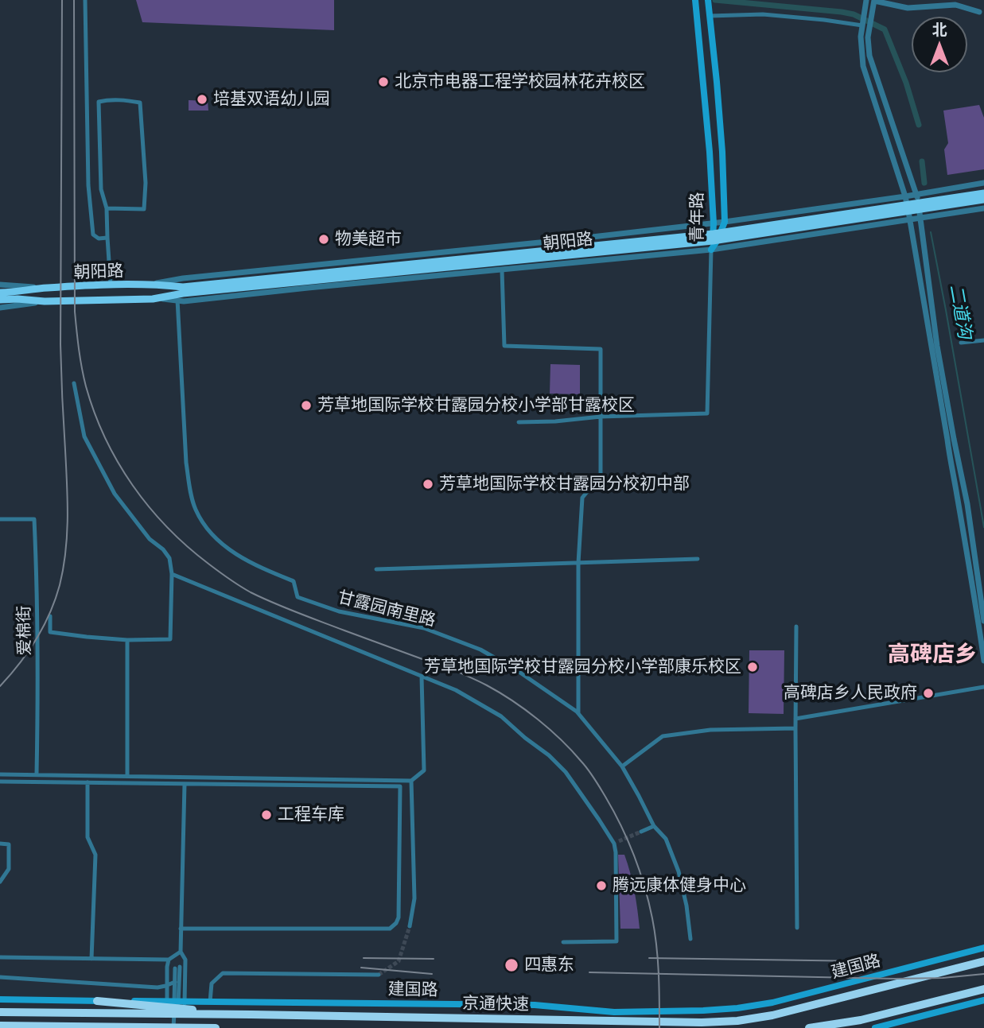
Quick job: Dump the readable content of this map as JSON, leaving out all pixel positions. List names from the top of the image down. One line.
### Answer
{"streets":{"highway":["朝阳路","京通快速"],"main road":["青年路","建国路"],"street":["甘露园南里路","爱棉街"]},"crossings":[["青年路","朝阳路"],["朝阳路","甘露园南里路"]],"districts":["高碑店乡"],"water":["二道沟"],"places":["北京市电器工程学校园林花卉校区","培基双语幼儿园","物美超市","芳草地国际学校甘露园分校小学部甘露校区","芳草地国际学校甘露园分校初中部","芳草地国际学校甘露园分校小学部康乐校区","高碑店乡人民政府","工程车库","腾远康体健身中心","四惠东"],"north":"top"}
